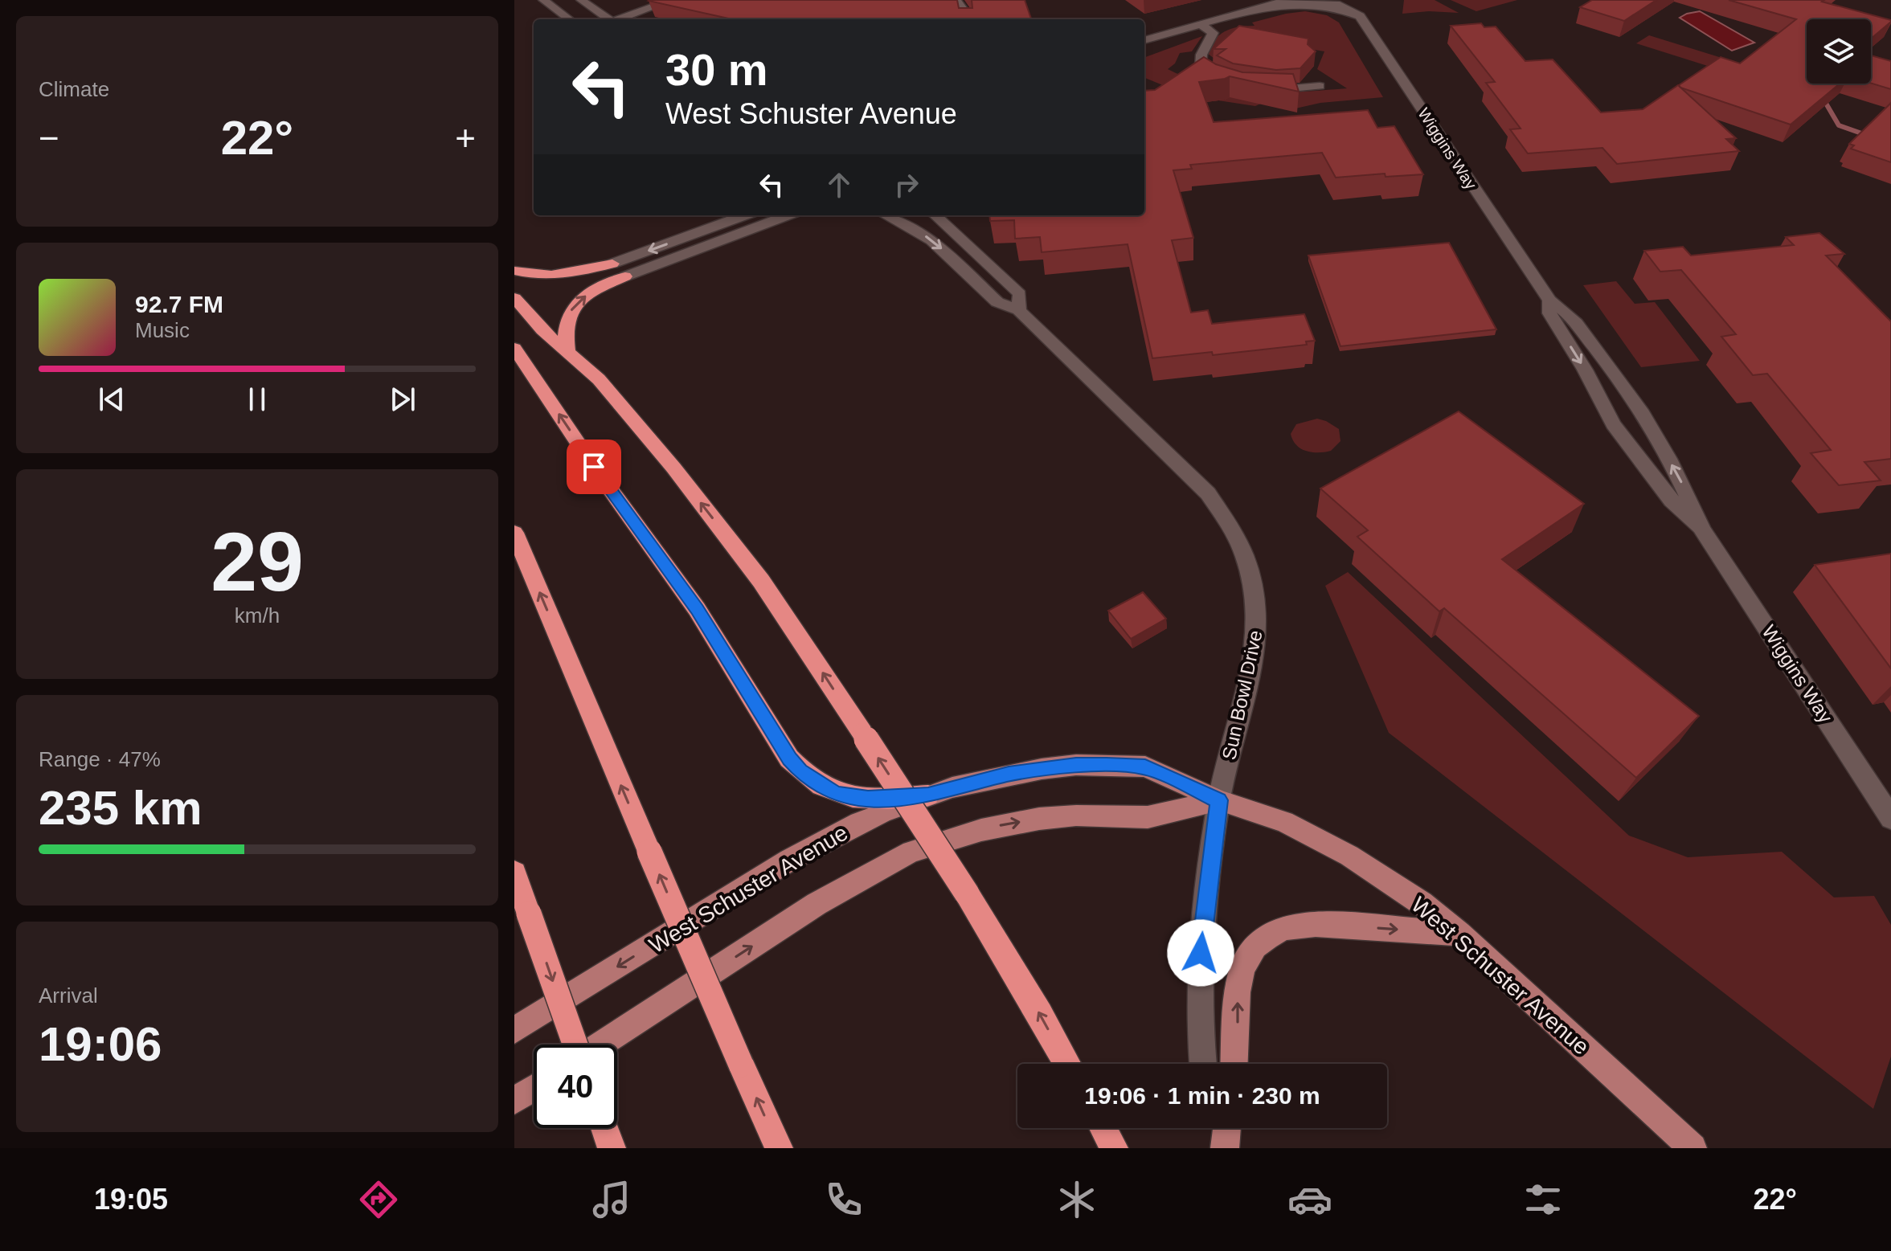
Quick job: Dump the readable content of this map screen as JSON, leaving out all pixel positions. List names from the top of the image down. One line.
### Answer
{"streets":{"main road":["West Schuster Avenue"],"street":["Wiggins Way","Sun Bowl Drive"]},"crossings":[["Sun Bowl Drive","West Schuster Avenue"]],"page":{"tile":["Climate",["29","km/h"],["Range · 47%","235 km"],["Arrival","19:06"]],"turn":["30 m","West Schuster Avenue"],"heat":["−","22°","+"],"song":["92.7 FM","Music"],"limit":"40","trip":"19:06 · 1 min · 230 m","tabs":["19:05","22°"]}}
